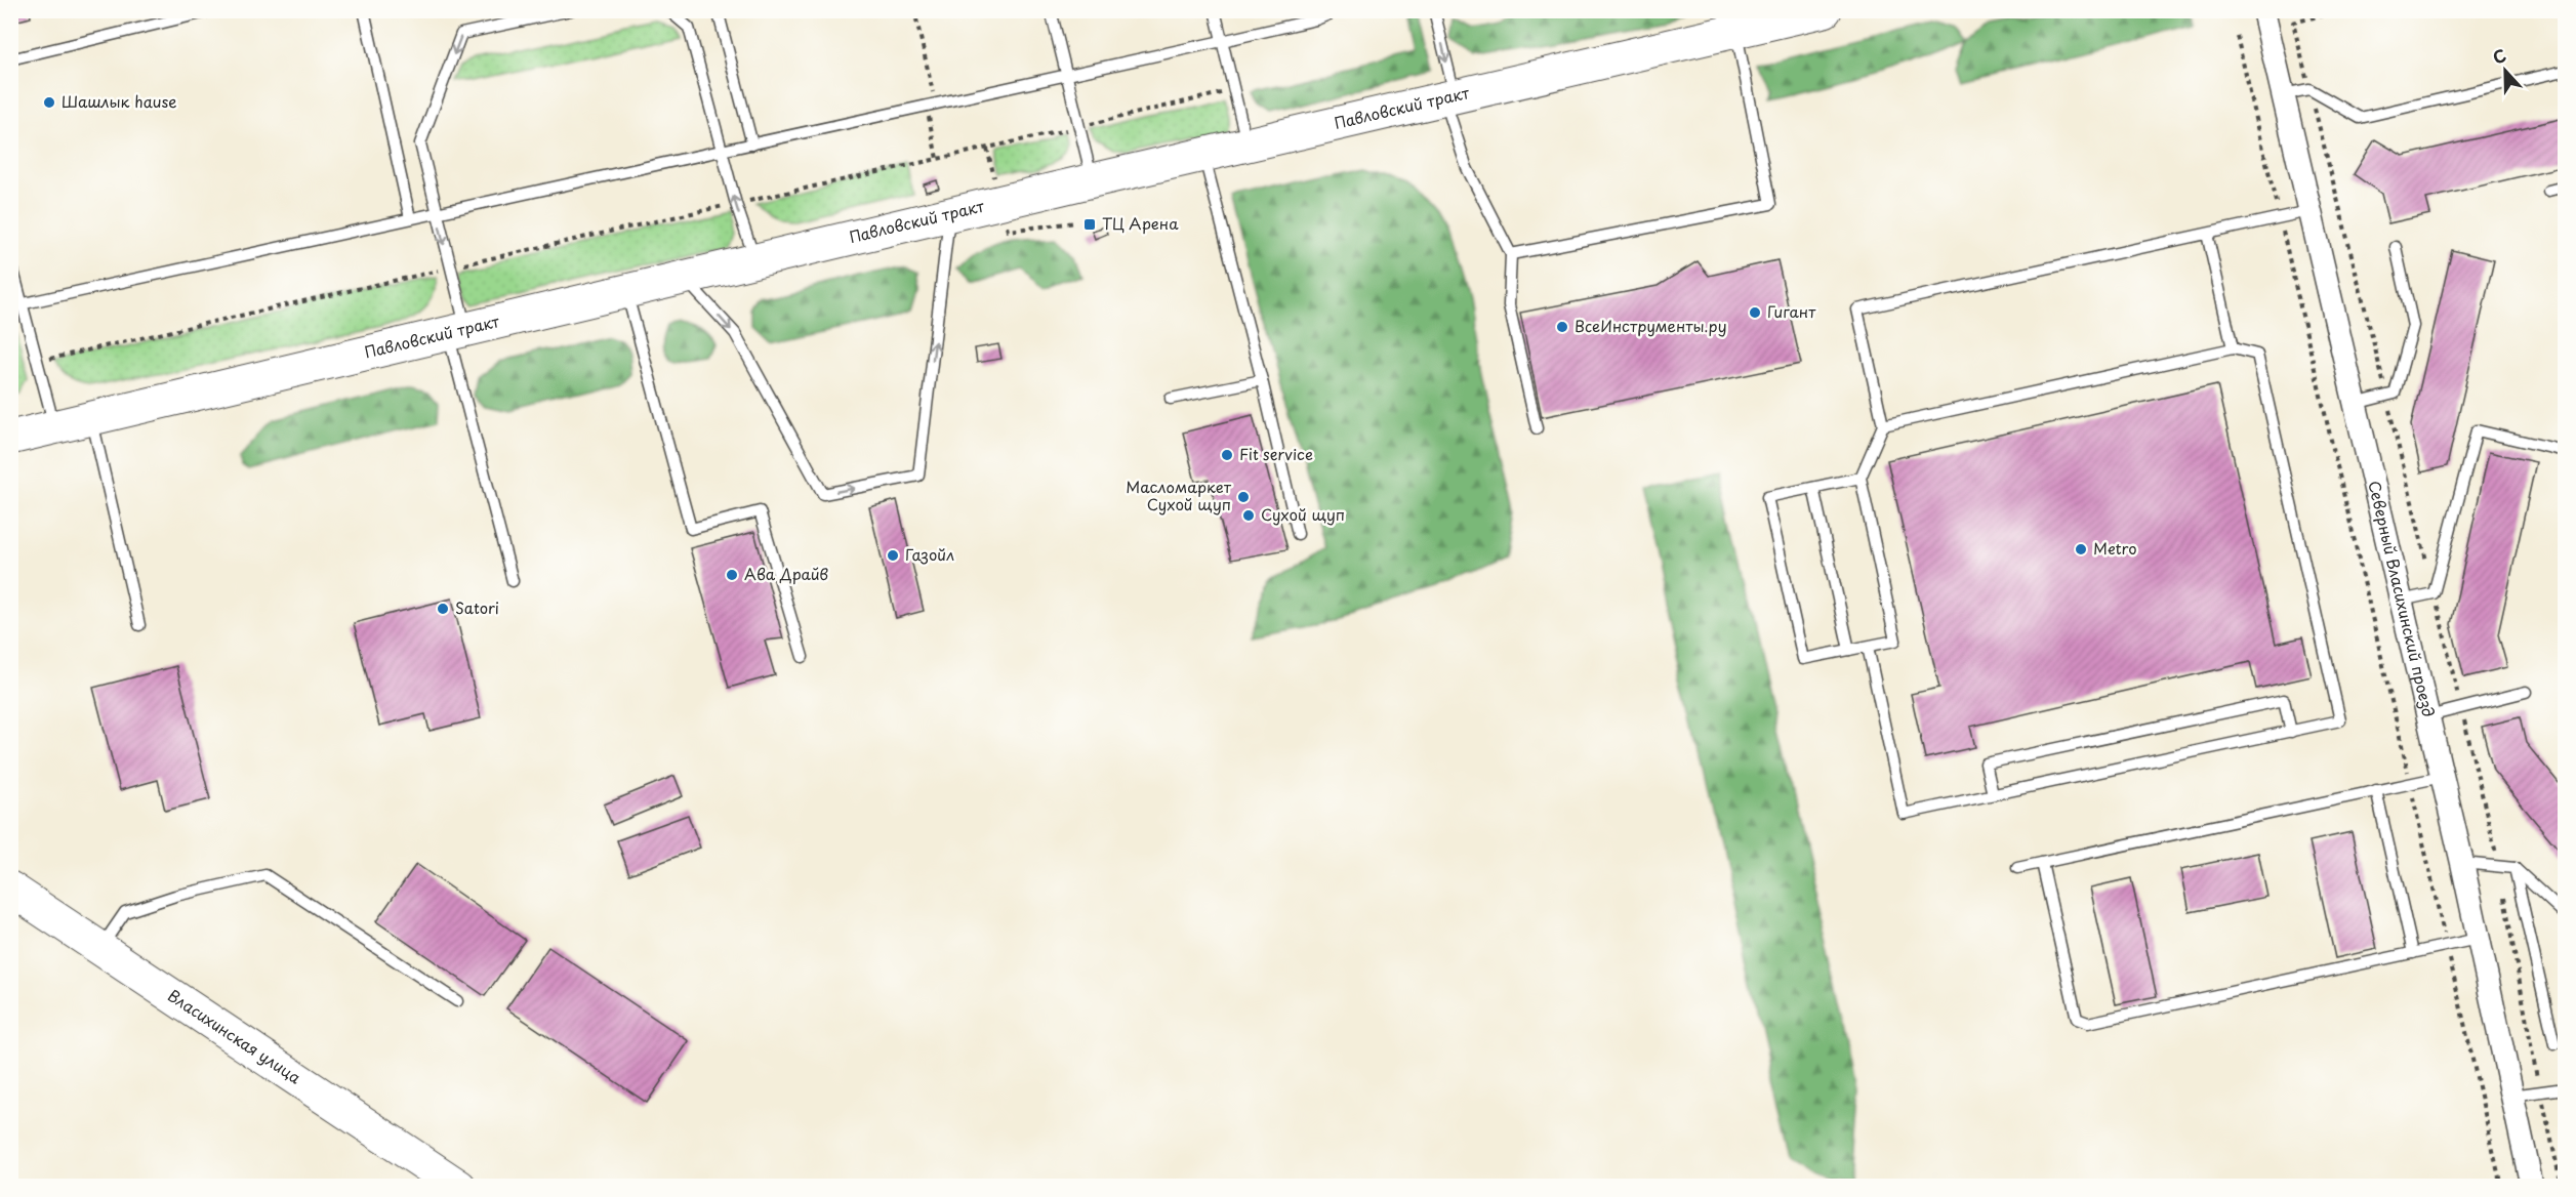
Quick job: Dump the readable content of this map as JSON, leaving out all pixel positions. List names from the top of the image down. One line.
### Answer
{"streets":{"main road":["Павловский тракт","Власихинская улица"],"street":["Северный Власихинский проезд"]},"places":{"other":["Шашлык hause","Гигант","ВсеИнструменты.ру","Fit service","Масломаркет Сухой щуп","Сухой щуп","Metro","Газойл","Ава Драйв","Satori"],"transit":["ТЦ Арена"]},"north":"top"}
